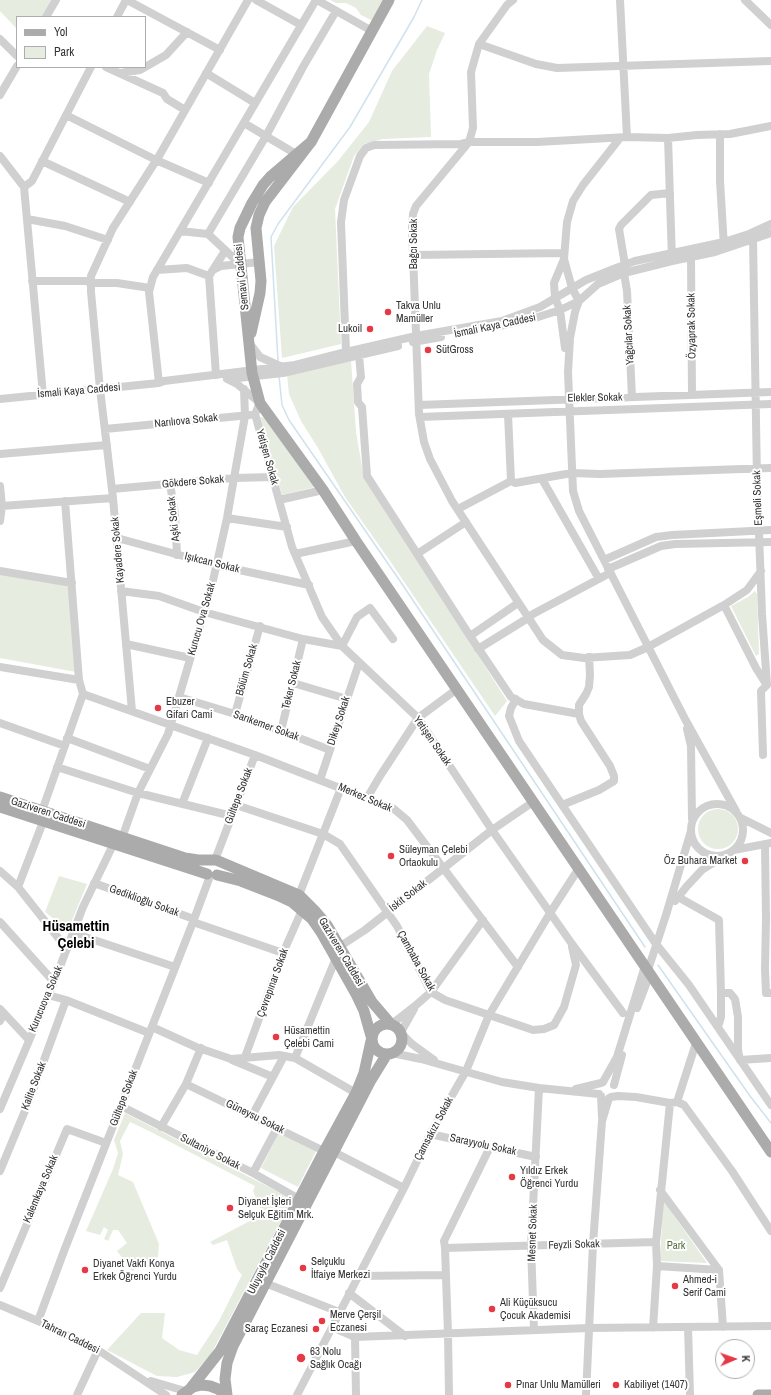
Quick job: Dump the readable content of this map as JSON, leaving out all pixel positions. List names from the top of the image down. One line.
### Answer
{"streets":{"main road":["Semavi Caddesi","Gaziveren Caddesi","Uluyayla Caddesi"],"street":["Bağcı Sokak","İsmali Kaya Caddesi","Özyaprak Sokak","Yağcılar Sokak","Elekler Sokak","Narılıova Sokak","Yetişen Sokak","Gökdere Sokak","Eşmeli Sokak","Aşki Sokak","Kayadere Sokak","Işıkcan Sokak","Kurucu Ova Sokak","Bölüm Sokak","Teker Sokak","Dikey Sokak","Sarıkemer Sokak","Gültepe Sokak","Merkez Sokak","İskit Sokak","Gediklioğlu Sokak","Çambaba Sokak","Çevrepınar Sokak","Kurucuova Sokak","Kalite Sokak","Güneysu Sokak","Çamsakızı Sokak","Sarayyolu Sokak","Sultaniye Sokak","Kalemkaya Sokak","Mesnet Sokak","Feyzli Sokak","Tahran Caddesi"]},"crossings":[["Bağcı Sokak","İsmali Kaya Caddesi"],["Bağcı Sokak","Elekler Sokak"],["Bağcı Sokak","Eşmeli Sokak"],["Semavi Caddesi","İsmali Kaya Caddesi"],["Semavi Caddesi","Narılıova Sokak"],["Semavi Caddesi","Yetişen Sokak"],["Semavi Caddesi","İskit Sokak"],["Semavi Caddesi","Çamsakızı Sokak"],["İsmali Kaya Caddesi","Özyaprak Sokak"],["İsmali Kaya Caddesi","Yağcılar Sokak"],["İsmali Kaya Caddesi","Eşmeli Sokak"],["İsmali Kaya Caddesi","Kayadere Sokak"],["Özyaprak Sokak","Elekler Sokak"],["Yağcılar Sokak","Elekler Sokak"],["Elekler Sokak","Eşmeli Sokak"],["Narılıova Sokak","Yetişen Sokak"],["Narılıova Sokak","Kayadere Sokak"],["Narılıova Sokak","Kurucu Ova Sokak"],["Yetişen Sokak","Gökdere Sokak"],["Yetişen Sokak","Işıkcan Sokak"],["Yetişen Sokak","Dikey Sokak"],["Yetişen Sokak","İskit Sokak"],["Yetişen Sokak","Çambaba Sokak"],["Yetişen Sokak","Çamsakızı Sokak"],["Gökdere Sokak","Aşki Sokak"],["Gökdere Sokak","Kayadere Sokak"],["Gökdere Sokak","Kurucu Ova Sokak"],["Aşki Sokak","Işıkcan Sokak"],["Kayadere Sokak","Işıkcan Sokak"],["Kayadere Sokak","Merkez Sokak"],["Işıkcan Sokak","Kurucu Ova Sokak"],["Kurucu Ova Sokak","Sarıkemer Sokak"],["Kurucu Ova Sokak","Merkez Sokak"],["Kurucu Ova Sokak","Gaziveren Caddesi"],["Kurucu Ova Sokak","Kurucuova Sokak"],["Bölüm Sokak","Sarıkemer Sokak"],["Teker Sokak","Sarıkemer Sokak"],["Dikey Sokak","Sarıkemer Sokak"],["Dikey Sokak","Merkez Sokak"],["Gültepe Sokak","Merkez Sokak"],["Gültepe Sokak","Gaziveren Caddesi"],["Gültepe Sokak","Gediklioğlu Sokak"],["Gültepe Sokak","Çambaba Sokak"],["Gültepe Sokak","Sultaniye Sokak"],["Gültepe Sokak","Kalemkaya Sokak"],["Gültepe Sokak","Tahran Caddesi"],["Merkez Sokak","İskit Sokak"],["Merkez Sokak","Çamsakızı Sokak"],["Gaziveren Caddesi","İskit Sokak"],["Gaziveren Caddesi","Çevrepınar Sokak"],["Gaziveren Caddesi","Kurucuova Sokak"],["Gaziveren Caddesi","Uluyayla Caddesi"],["İskit Sokak","Çambaba Sokak"],["Gediklioğlu Sokak","Çevrepınar Sokak"],["Gediklioğlu Sokak","Kurucuova Sokak"],["Çambaba Sokak","Çamsakızı Sokak"],["Güneysu Sokak","Çamsakızı Sokak"],["Güneysu Sokak","Uluyayla Caddesi"],["Çamsakızı Sokak","Sarayyolu Sokak"],["Sarayyolu Sokak","Mesnet Sokak"],["Sultaniye Sokak","Uluyayla Caddesi"],["Mesnet Sokak","Feyzli Sokak"],["Uluyayla Caddesi","Tahran Caddesi"]],"districts":["Hüsamettin Çelebi"],"parks":["Park"],"places":["Takva Unlu Mamüller","Lukoil","SütGross","Ebuzer Gifari Cami","Süleyman Çelebi Ortaokulu","Öz Buhara Market","Hüsamettin Çelebi Cami","Yıldız Erkek Öğrenci Yurdu","Diyanet İşleri Selçuk Eğitim Mrk.","Selçuklu İtfaiye Merkezi","Diyanet Vakfı Konya Erkek Öğrenci Yurdu","Ahmed-i Serif Cami","Ali Küçüksucu Çocuk Akademisi","Merve Çerşil Eczanesi","Saraç Eczanesi","63 Nolu Sağlık Ocağı","Pınar Unlu Mamülleri","Kabiliyet (1407)"],"legend":["Yol","Park"],"north":"right"}
